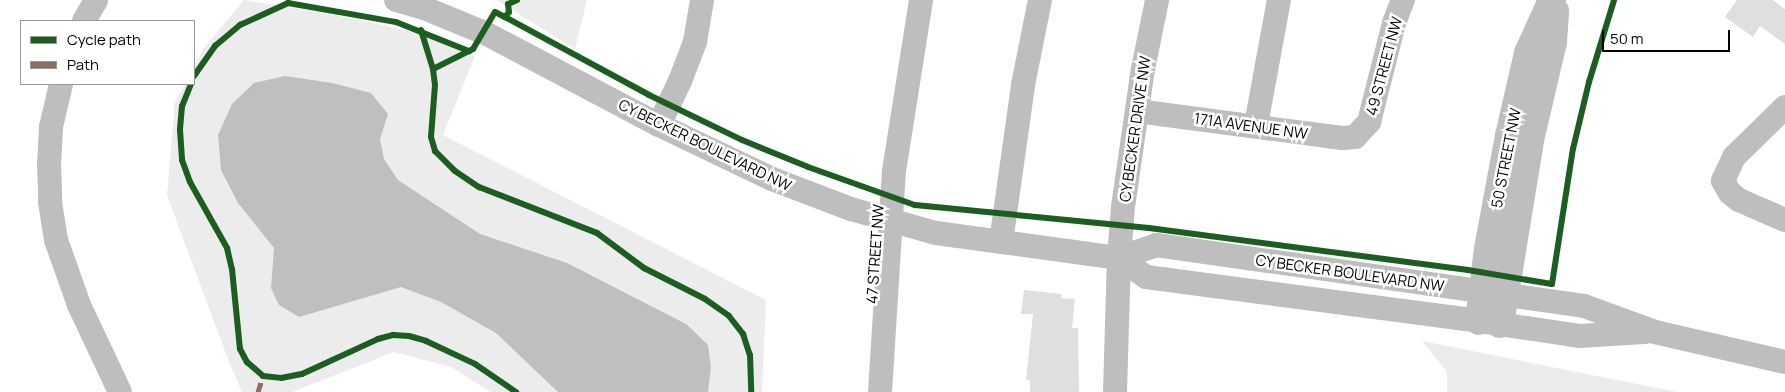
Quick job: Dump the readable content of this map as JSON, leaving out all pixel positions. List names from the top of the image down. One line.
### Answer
{"streets":{"main road":["50 STREET NW"],"street":["49 STREET NW","171A AVENUE NW","CY BECKER DRIVE NW","CY BECKER BOULEVARD NW","47 STREET NW"]},"crossings":[["49 STREET NW","171A AVENUE NW"],["171A AVENUE NW","CY BECKER DRIVE NW"],["CY BECKER DRIVE NW","CY BECKER BOULEVARD NW"],["CY BECKER BOULEVARD NW","50 STREET NW"],["CY BECKER BOULEVARD NW","47 STREET NW"]],"legend":["Cycle path","Path"],"scale_bar":"50 m"}
